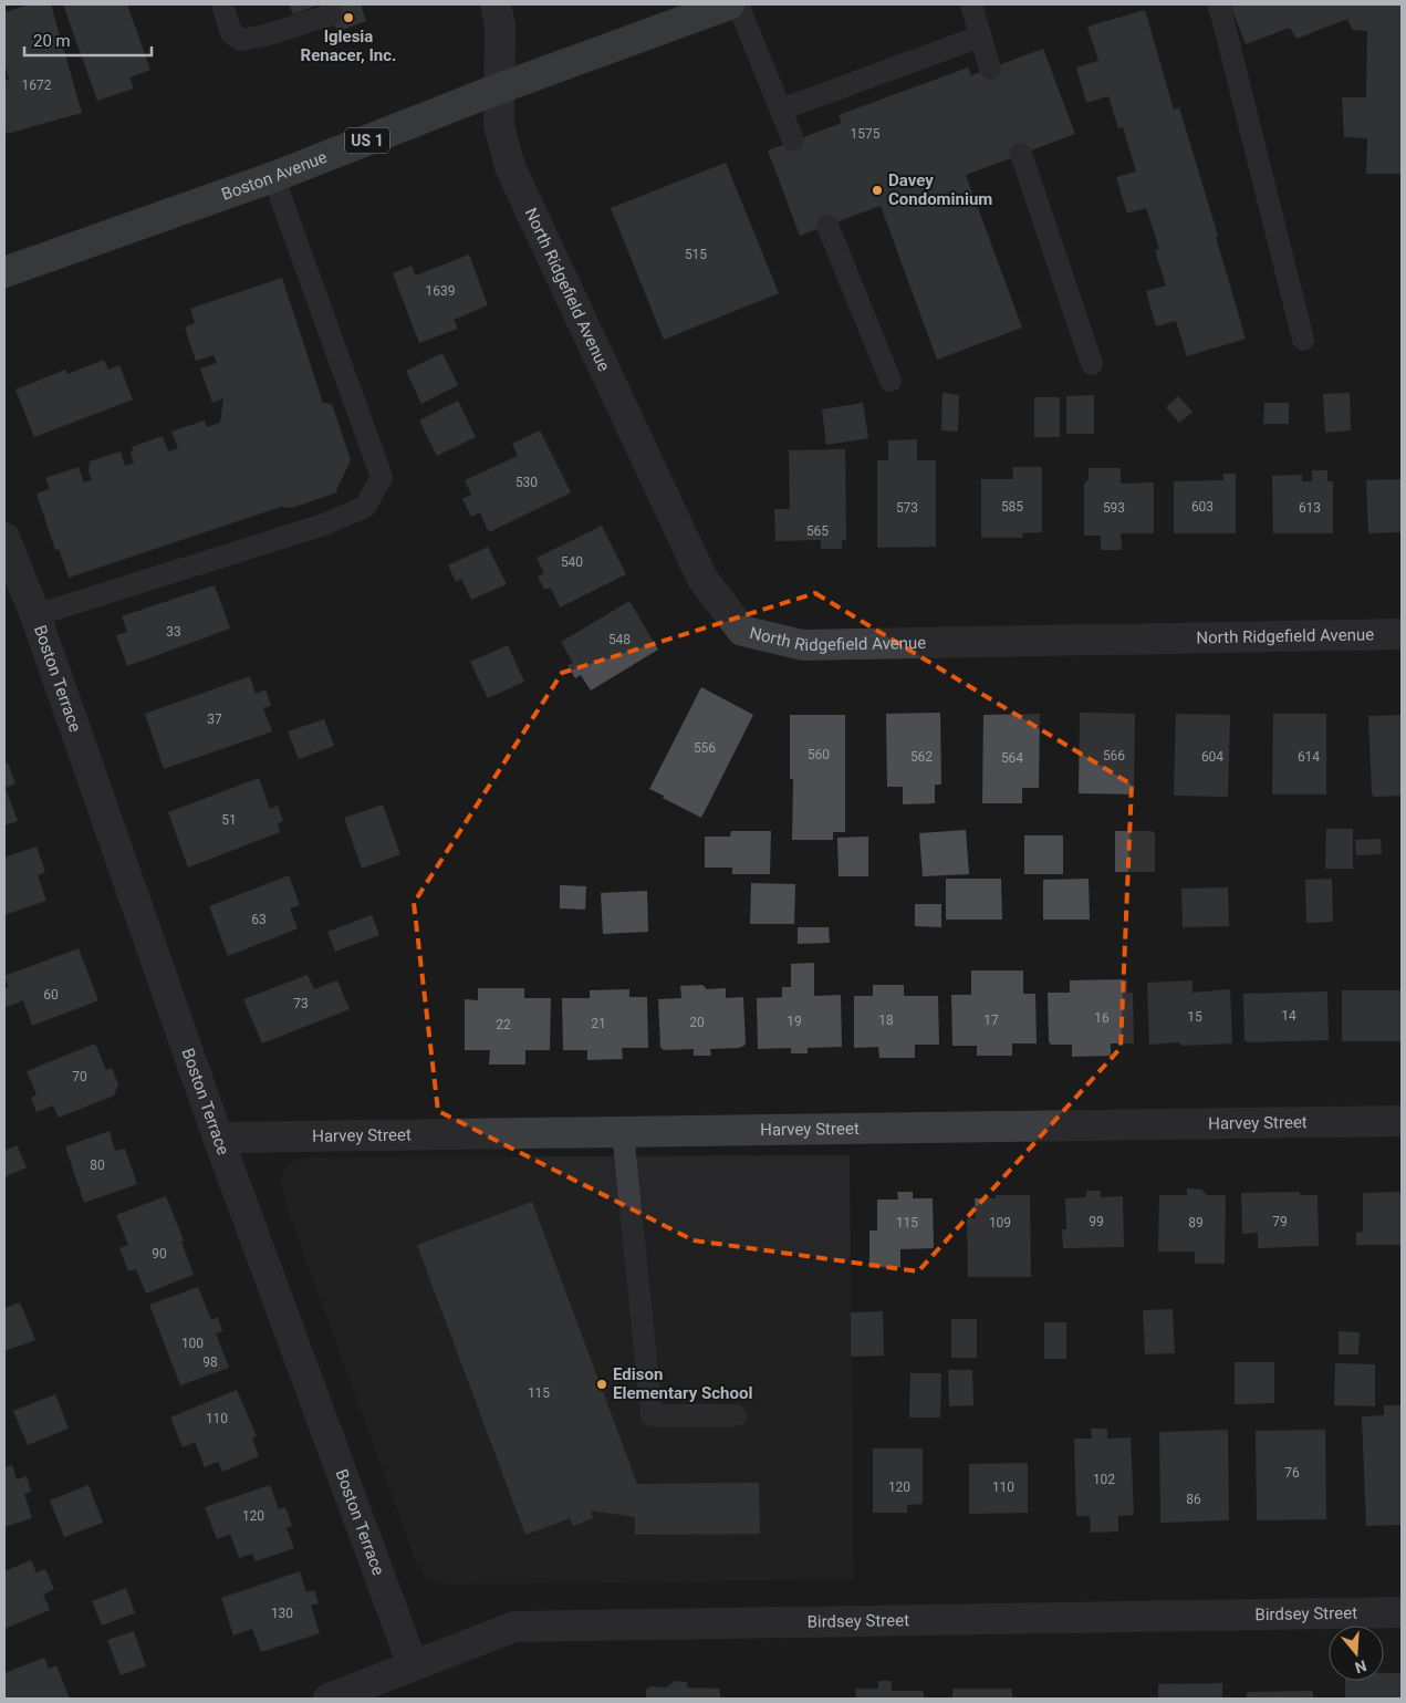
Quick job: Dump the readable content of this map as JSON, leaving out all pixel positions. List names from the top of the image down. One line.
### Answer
{"streets":{"main road":["US 1","Boston Avenue"],"street":["North Ridgefield Avenue","Boston Terrace","Harvey Street","Birdsey Street"]},"crossings":[["Boston Avenue","North Ridgefield Avenue"],["Boston Terrace","Harvey Street"],["Boston Terrace","Birdsey Street"]],"places":["Iglesia Renacer, Inc.","Davey Condominium","Edison Elementary School"],"house_numbers":["1672","1575","515","1639","530","585","603","573","593","613","565","540","33","548","37","556","560","566","562","604","614","564","51","63","60","73","14","15","16","18","17","19","20","21","22","70","80","99","79","115","109","89","90","100","98","115","110","76","102","120","110","86","120","130"],"scale_bar":"20 m","north":"bottom"}
